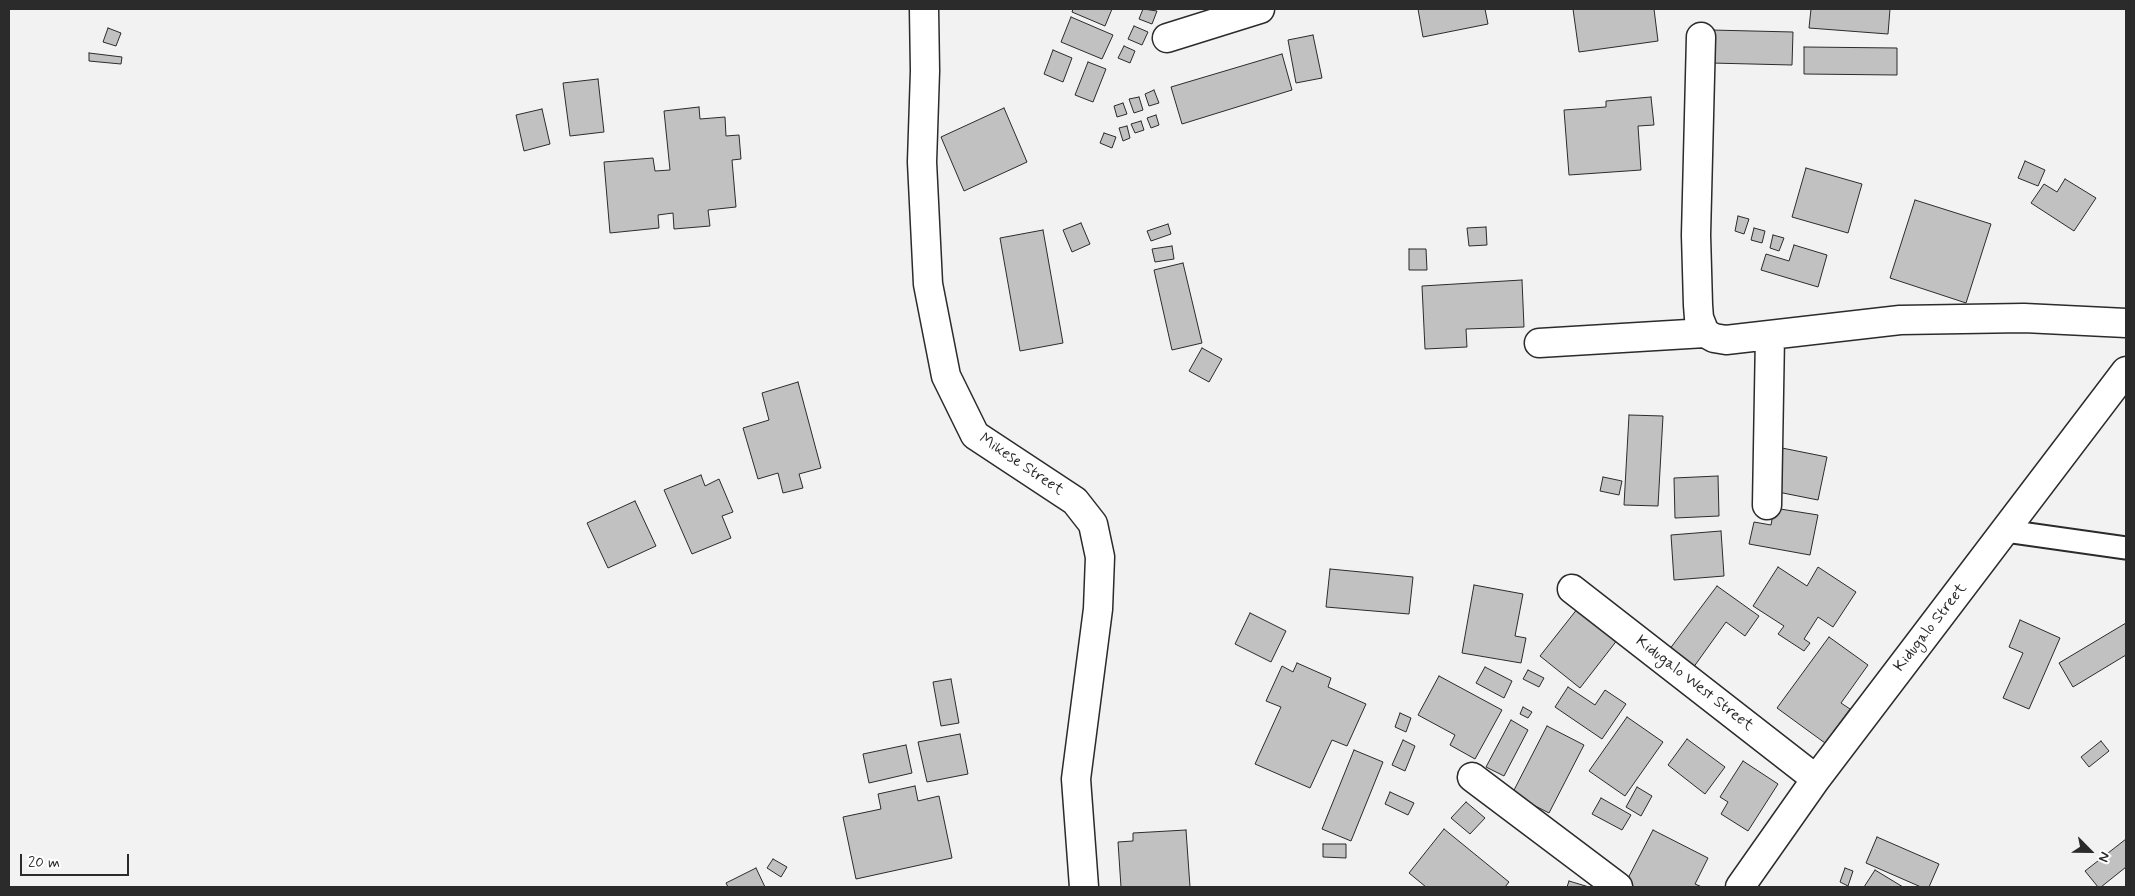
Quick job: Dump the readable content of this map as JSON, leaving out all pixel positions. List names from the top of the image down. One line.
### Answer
{"streets":{"street":["Mikese Street","Kidugalo Street","Kidugalo West Street"]},"crossings":[["Kidugalo Street","Kidugalo West Street"]],"scale_bar":"20 m","north":"bottom right"}
